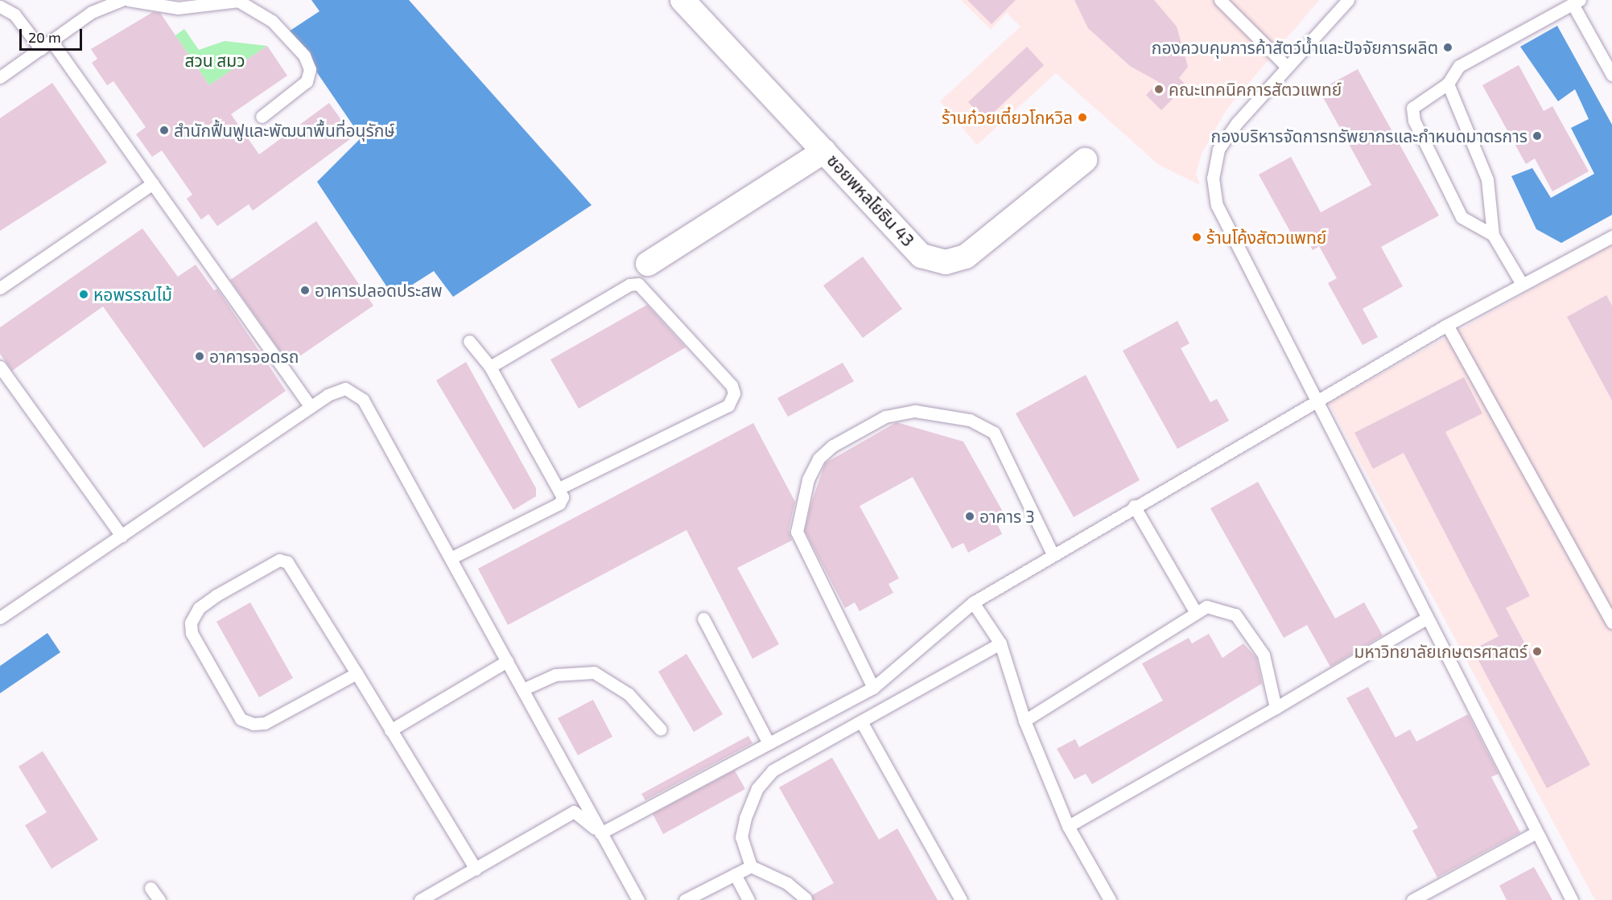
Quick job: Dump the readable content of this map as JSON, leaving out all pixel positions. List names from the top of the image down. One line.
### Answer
{"streets":{"street":["ซอยพหลโยธิน 43"]},"parks":["สวน สมว"],"places":["กองควบคุมการค้าสัตว์น้ำและปัจจัยการผลิต","คณะเทคนิคการสัตวแพทย์","ร้านก๋วยเตี๋ยวโกหวิล","สำนักฟื้นฟูและพัฒนาพื้นที่อนุรักษ์","กองบริหารจัดการทรัพยากรและกำหนดมาตรการ","ร้านโค้งสัตวแพทย์","อาคารปลอดประสพ","หอพรรณไม้","อาคารจอดรถ","อาคาร 3","มหาวิทยาลัยเกษตรศาสตร์"],"scale_bar":"20 m"}
